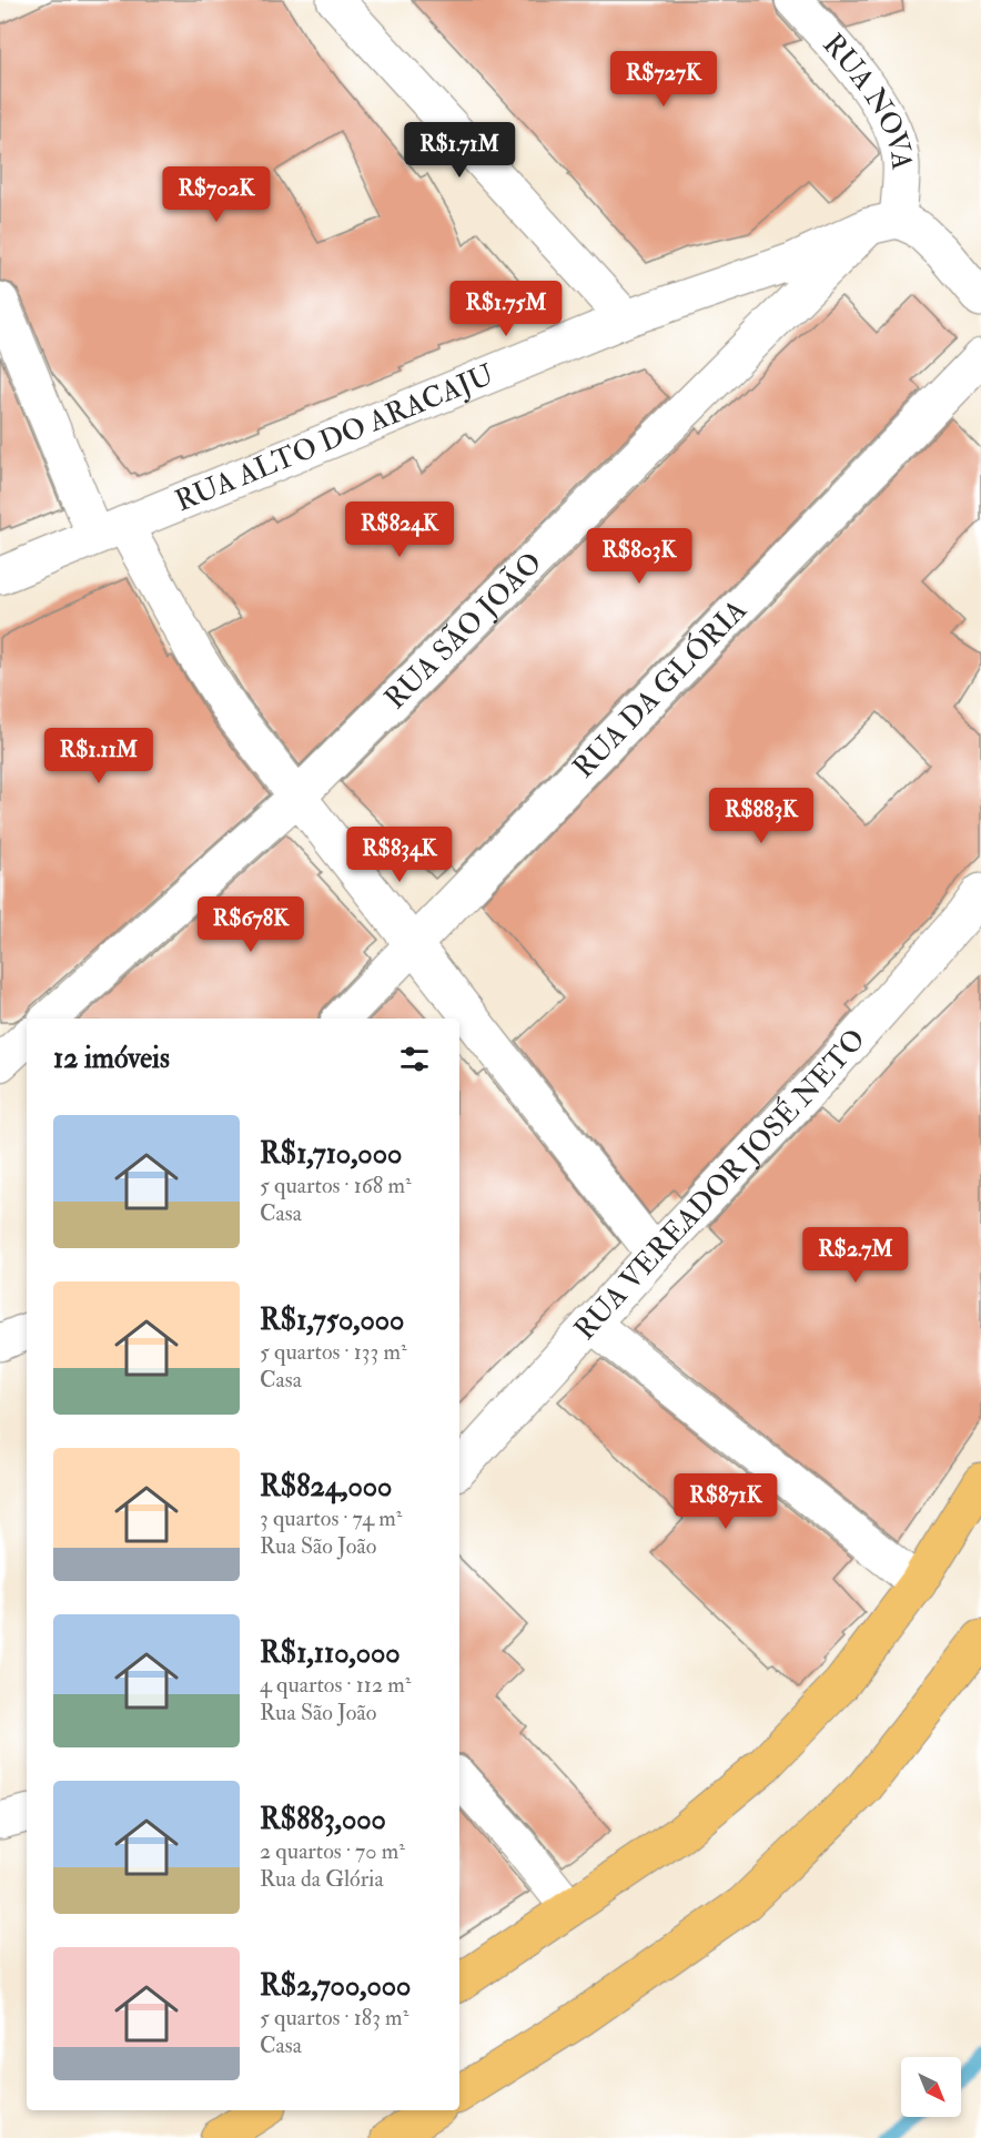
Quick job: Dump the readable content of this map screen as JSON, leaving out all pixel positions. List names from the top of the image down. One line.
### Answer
{"streets":{"street":["RUA NOVA","RUA ALTO DO ARACAJU","RUA SÃO JOÃO","RUA DA GLÓRIA","RUA VEREADOR JOSÉ NETO"]},"crossings":[["RUA NOVA","RUA ALTO DO ARACAJU"],["RUA NOVA","RUA SÃO JOÃO"],["RUA ALTO DO ARACAJU","RUA SÃO JOÃO"]],"north":"bottom right","page":{"price":["R$727K","R$1.71M","R$702K","R$1.75M","R$824K","R$803K","R$1.11M","R$883K","R$834K","R$678K","R$2.7M","R$871K"],"heading":"12 imóveis","list":[{"name":"R$1,710,000","note":"5 quartos · 168 m² · Casa"},{"name":"R$1,750,000","note":"5 quartos · 133 m² · Casa"},{"name":"R$824,000","note":"3 quartos · 74 m² · Rua São João"},{"name":"R$1,110,000","note":"4 quartos · 112 m² · Rua São João"},{"name":"R$883,000","note":"2 quartos · 70 m² · Rua da Glória"},{"name":"R$2,700,000","note":"5 quartos · 183 m² · Casa"}]}}
